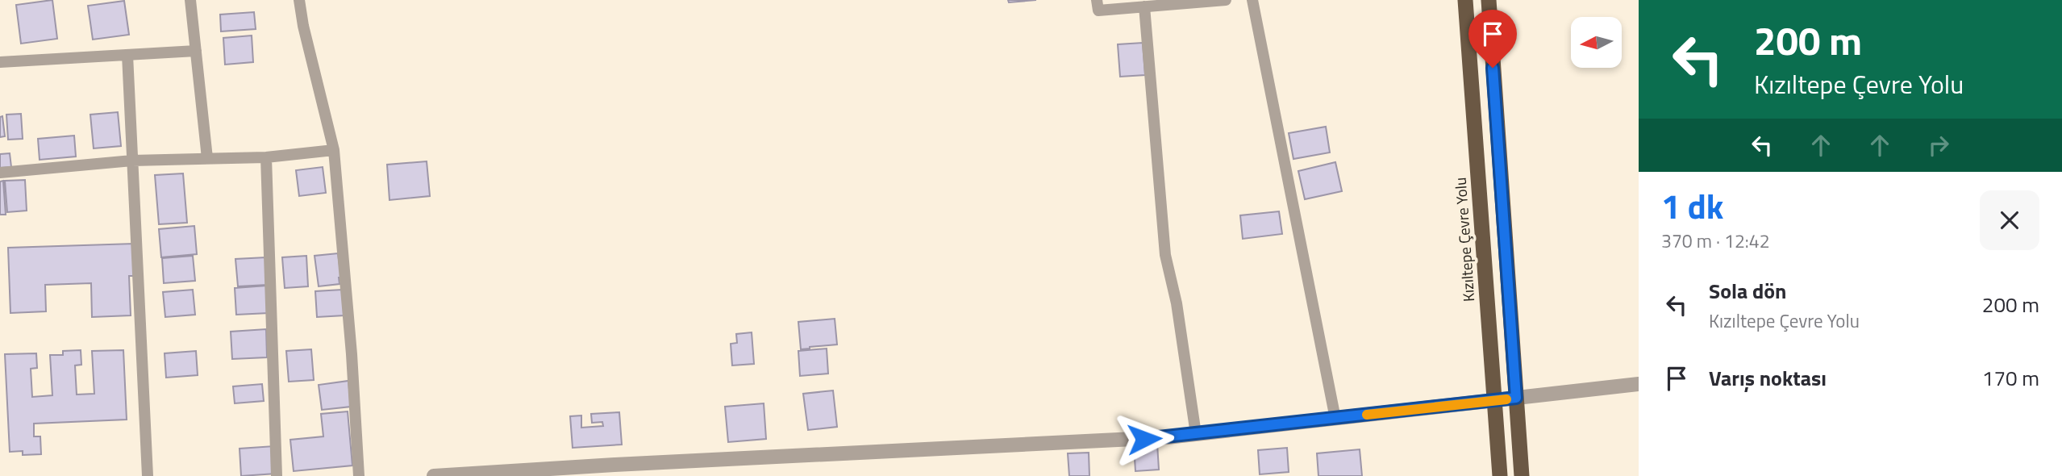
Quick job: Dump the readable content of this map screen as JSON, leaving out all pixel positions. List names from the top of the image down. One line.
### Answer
{"streets":{"highway":["Kızıltepe Çevre Yolu"]},"north":"left","page":{"turn":["200 m","Kızıltepe Çevre Yolu"],"heading":["1 dk","370 m · 12:42"],"list":[{"name":"Sola dön","note":"Kızıltepe Çevre Yolu","value":"200 m"},{"name":"Varış noktası","value":"170 m"}]}}
